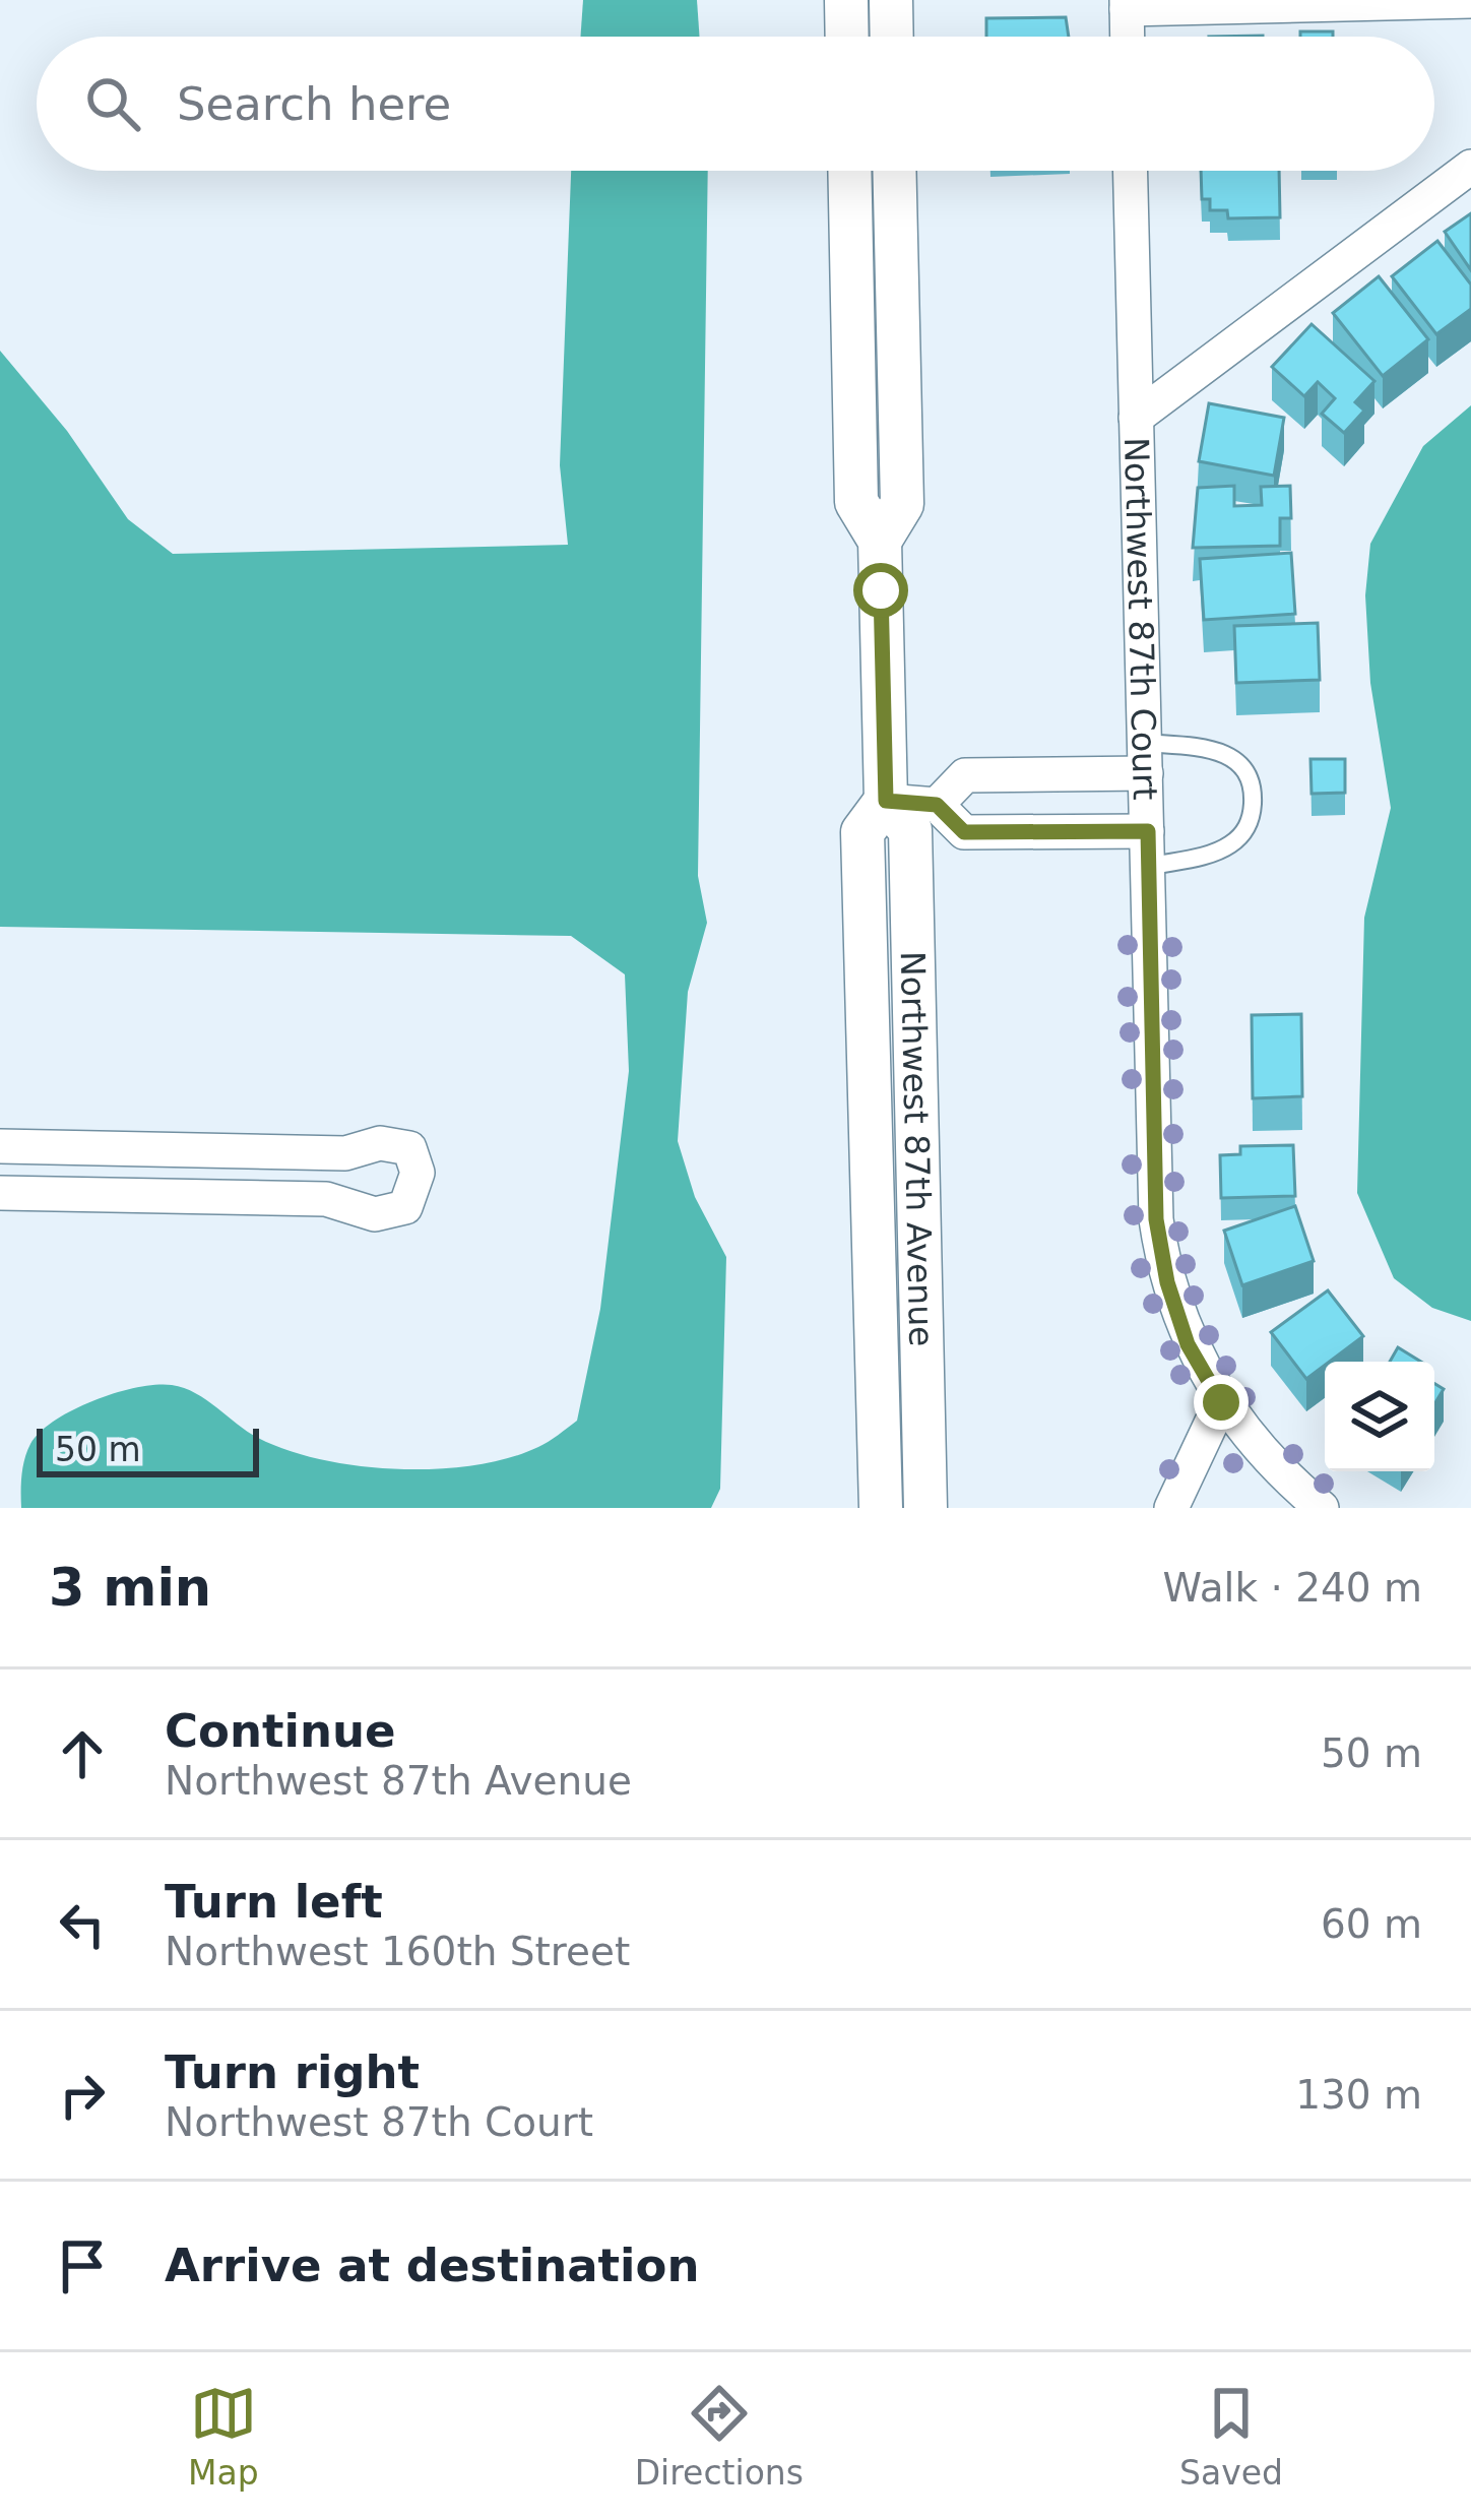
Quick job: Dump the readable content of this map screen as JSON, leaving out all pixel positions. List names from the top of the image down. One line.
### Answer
{"streets":{"street":["Northwest 87th Court","Northwest 87th Avenue"]},"scale_bar":"50 m","page":{"search":"Search here","scale":"50 m","heading":["3 min","Walk · 240 m"],"list":[["Continue","Northwest 87th Avenue","50 m"],["Turn left","Northwest 160th Street","60 m"],["Turn right","Northwest 87th Court","130 m"],"Arrive at destination"],"nav":["Map","Directions","Saved"]}}
